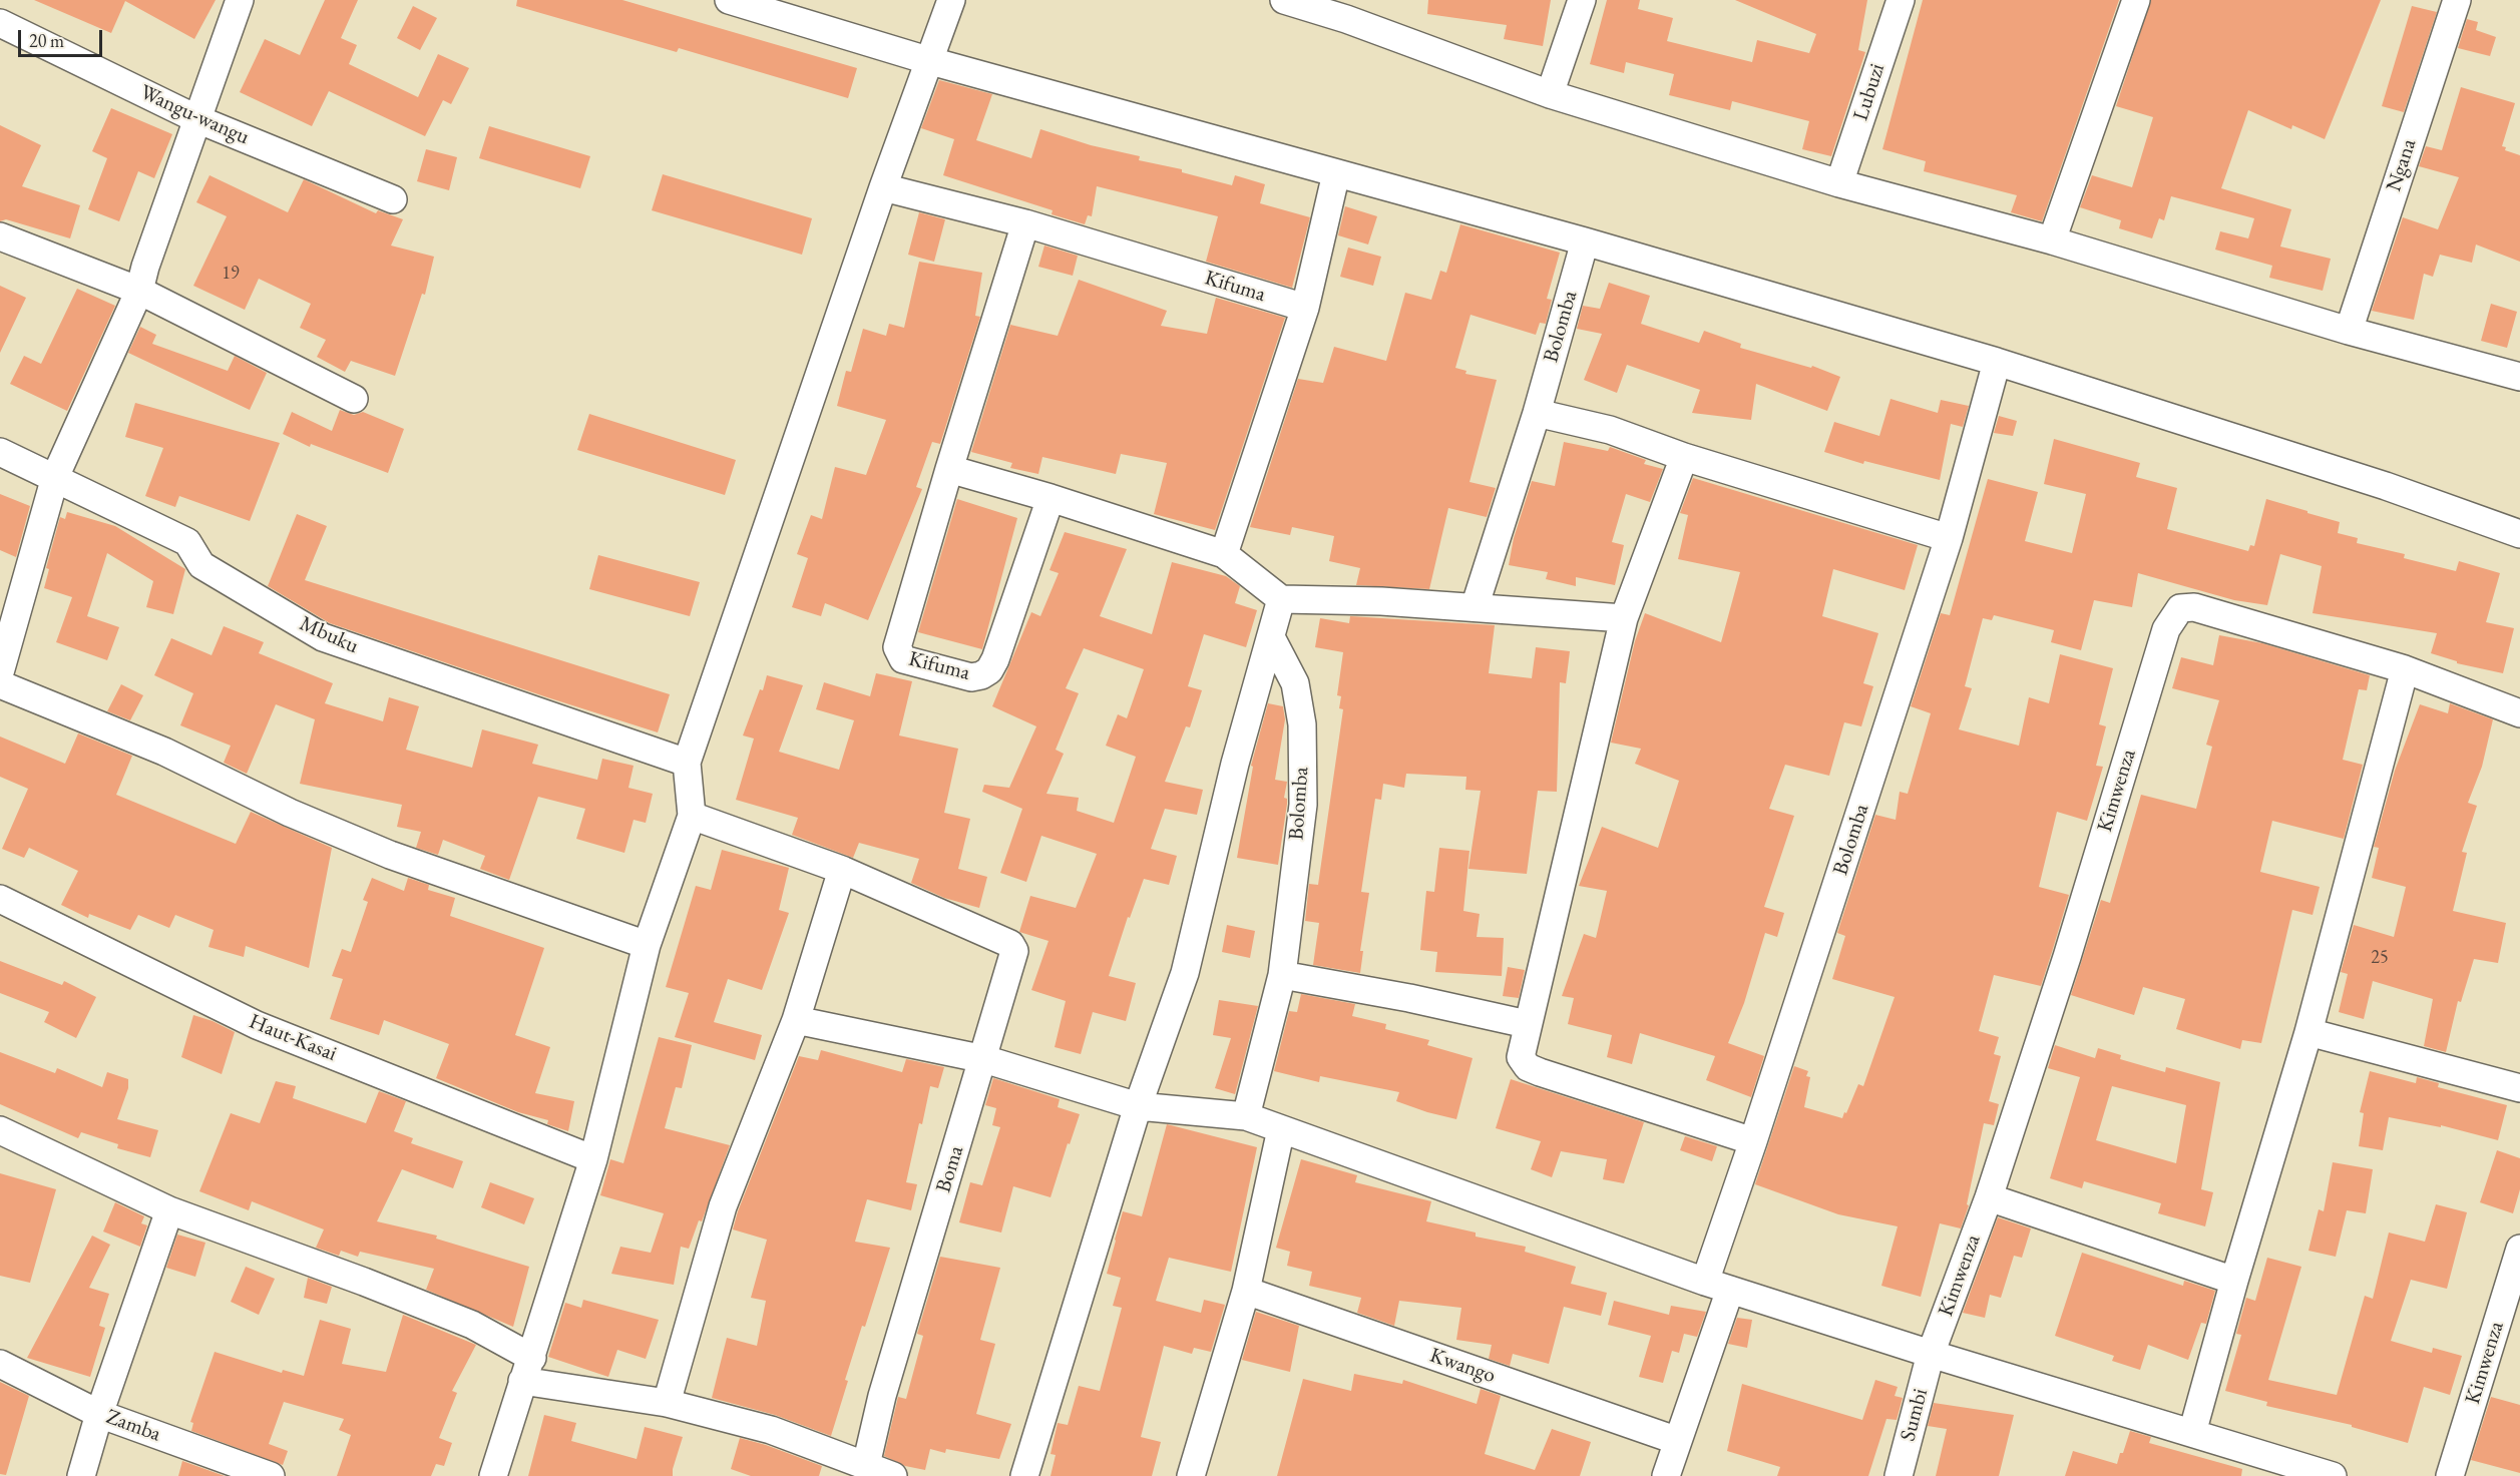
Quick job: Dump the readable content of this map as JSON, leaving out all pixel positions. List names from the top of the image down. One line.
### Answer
{"streets":{"street":["Lubuzi","Wangu-wangu","Ngana","Kifuma","Bolomba","Mbuku","Kimwenza","Haut-Kasai","Boma","Kwango","Sumbi","Zamba"]},"crossings":[["Kimwenza","Sumbi"]],"house_numbers":["19","25"],"scale_bar":"20 m"}
